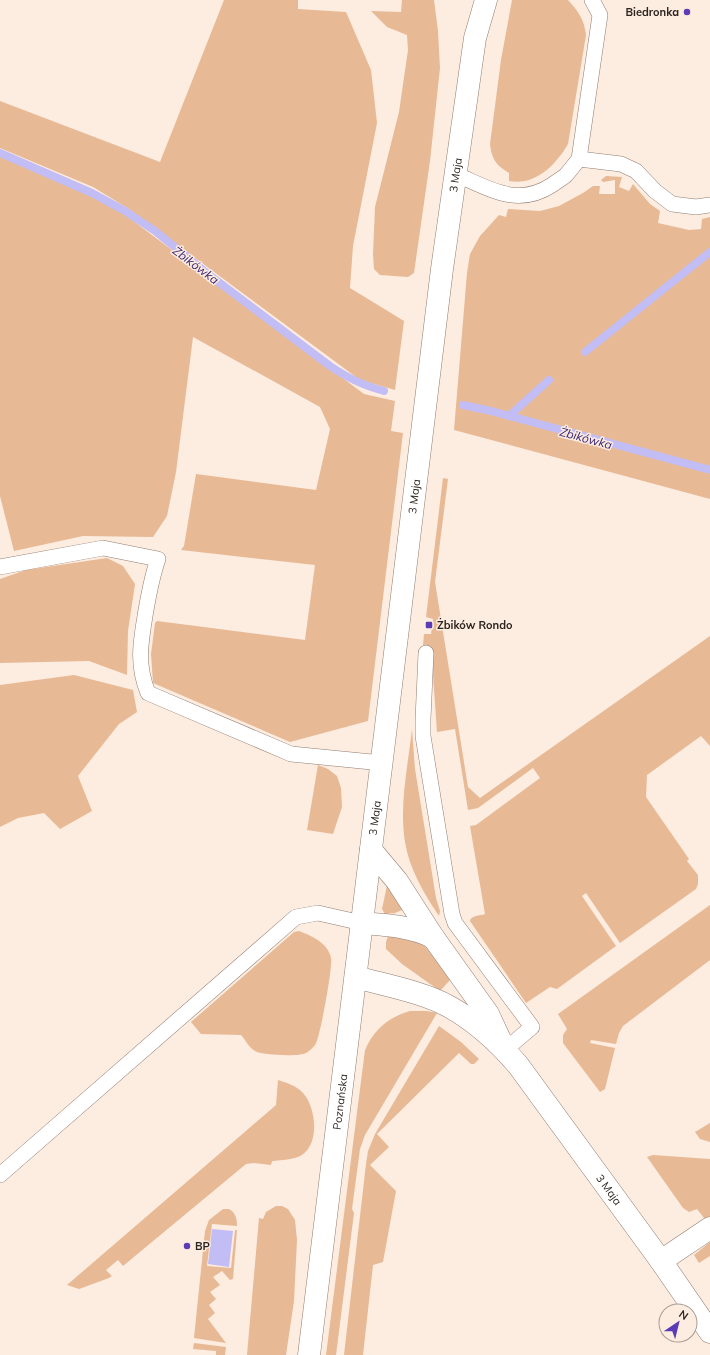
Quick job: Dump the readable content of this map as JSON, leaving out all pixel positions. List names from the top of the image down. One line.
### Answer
{"streets":{"main road":["3 Maja","Poznańska"]},"crossings":[["3 Maja","Poznańska"]],"water":["Żbikówka"],"places":{"other":["Biedronka","BP"],"transit":["Żbików Rondo"]},"north":"top right"}
